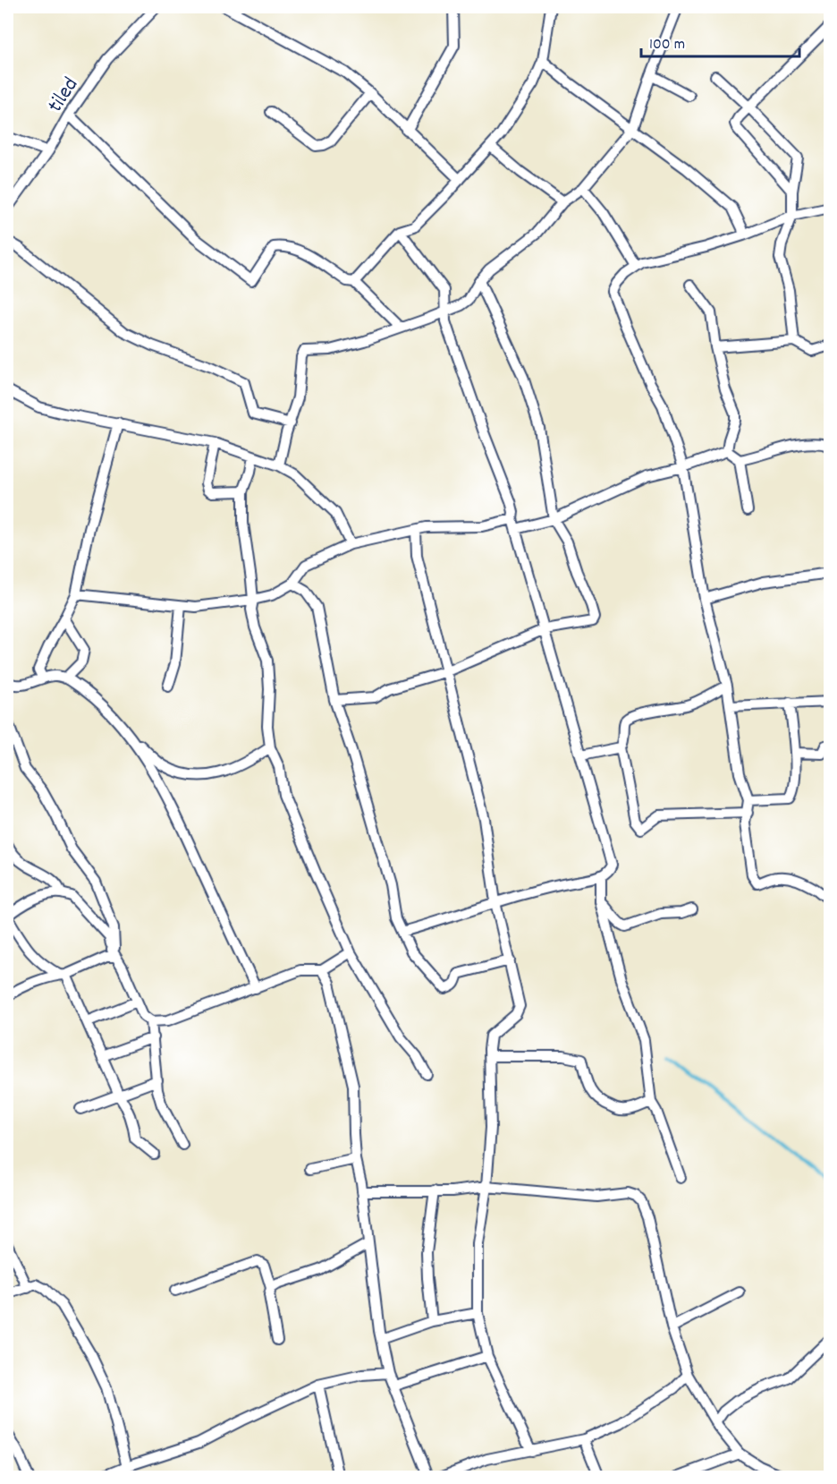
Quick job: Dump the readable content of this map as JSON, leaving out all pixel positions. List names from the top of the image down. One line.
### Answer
{"streets":{"street":["tiled"]},"scale_bar":"100 m"}
